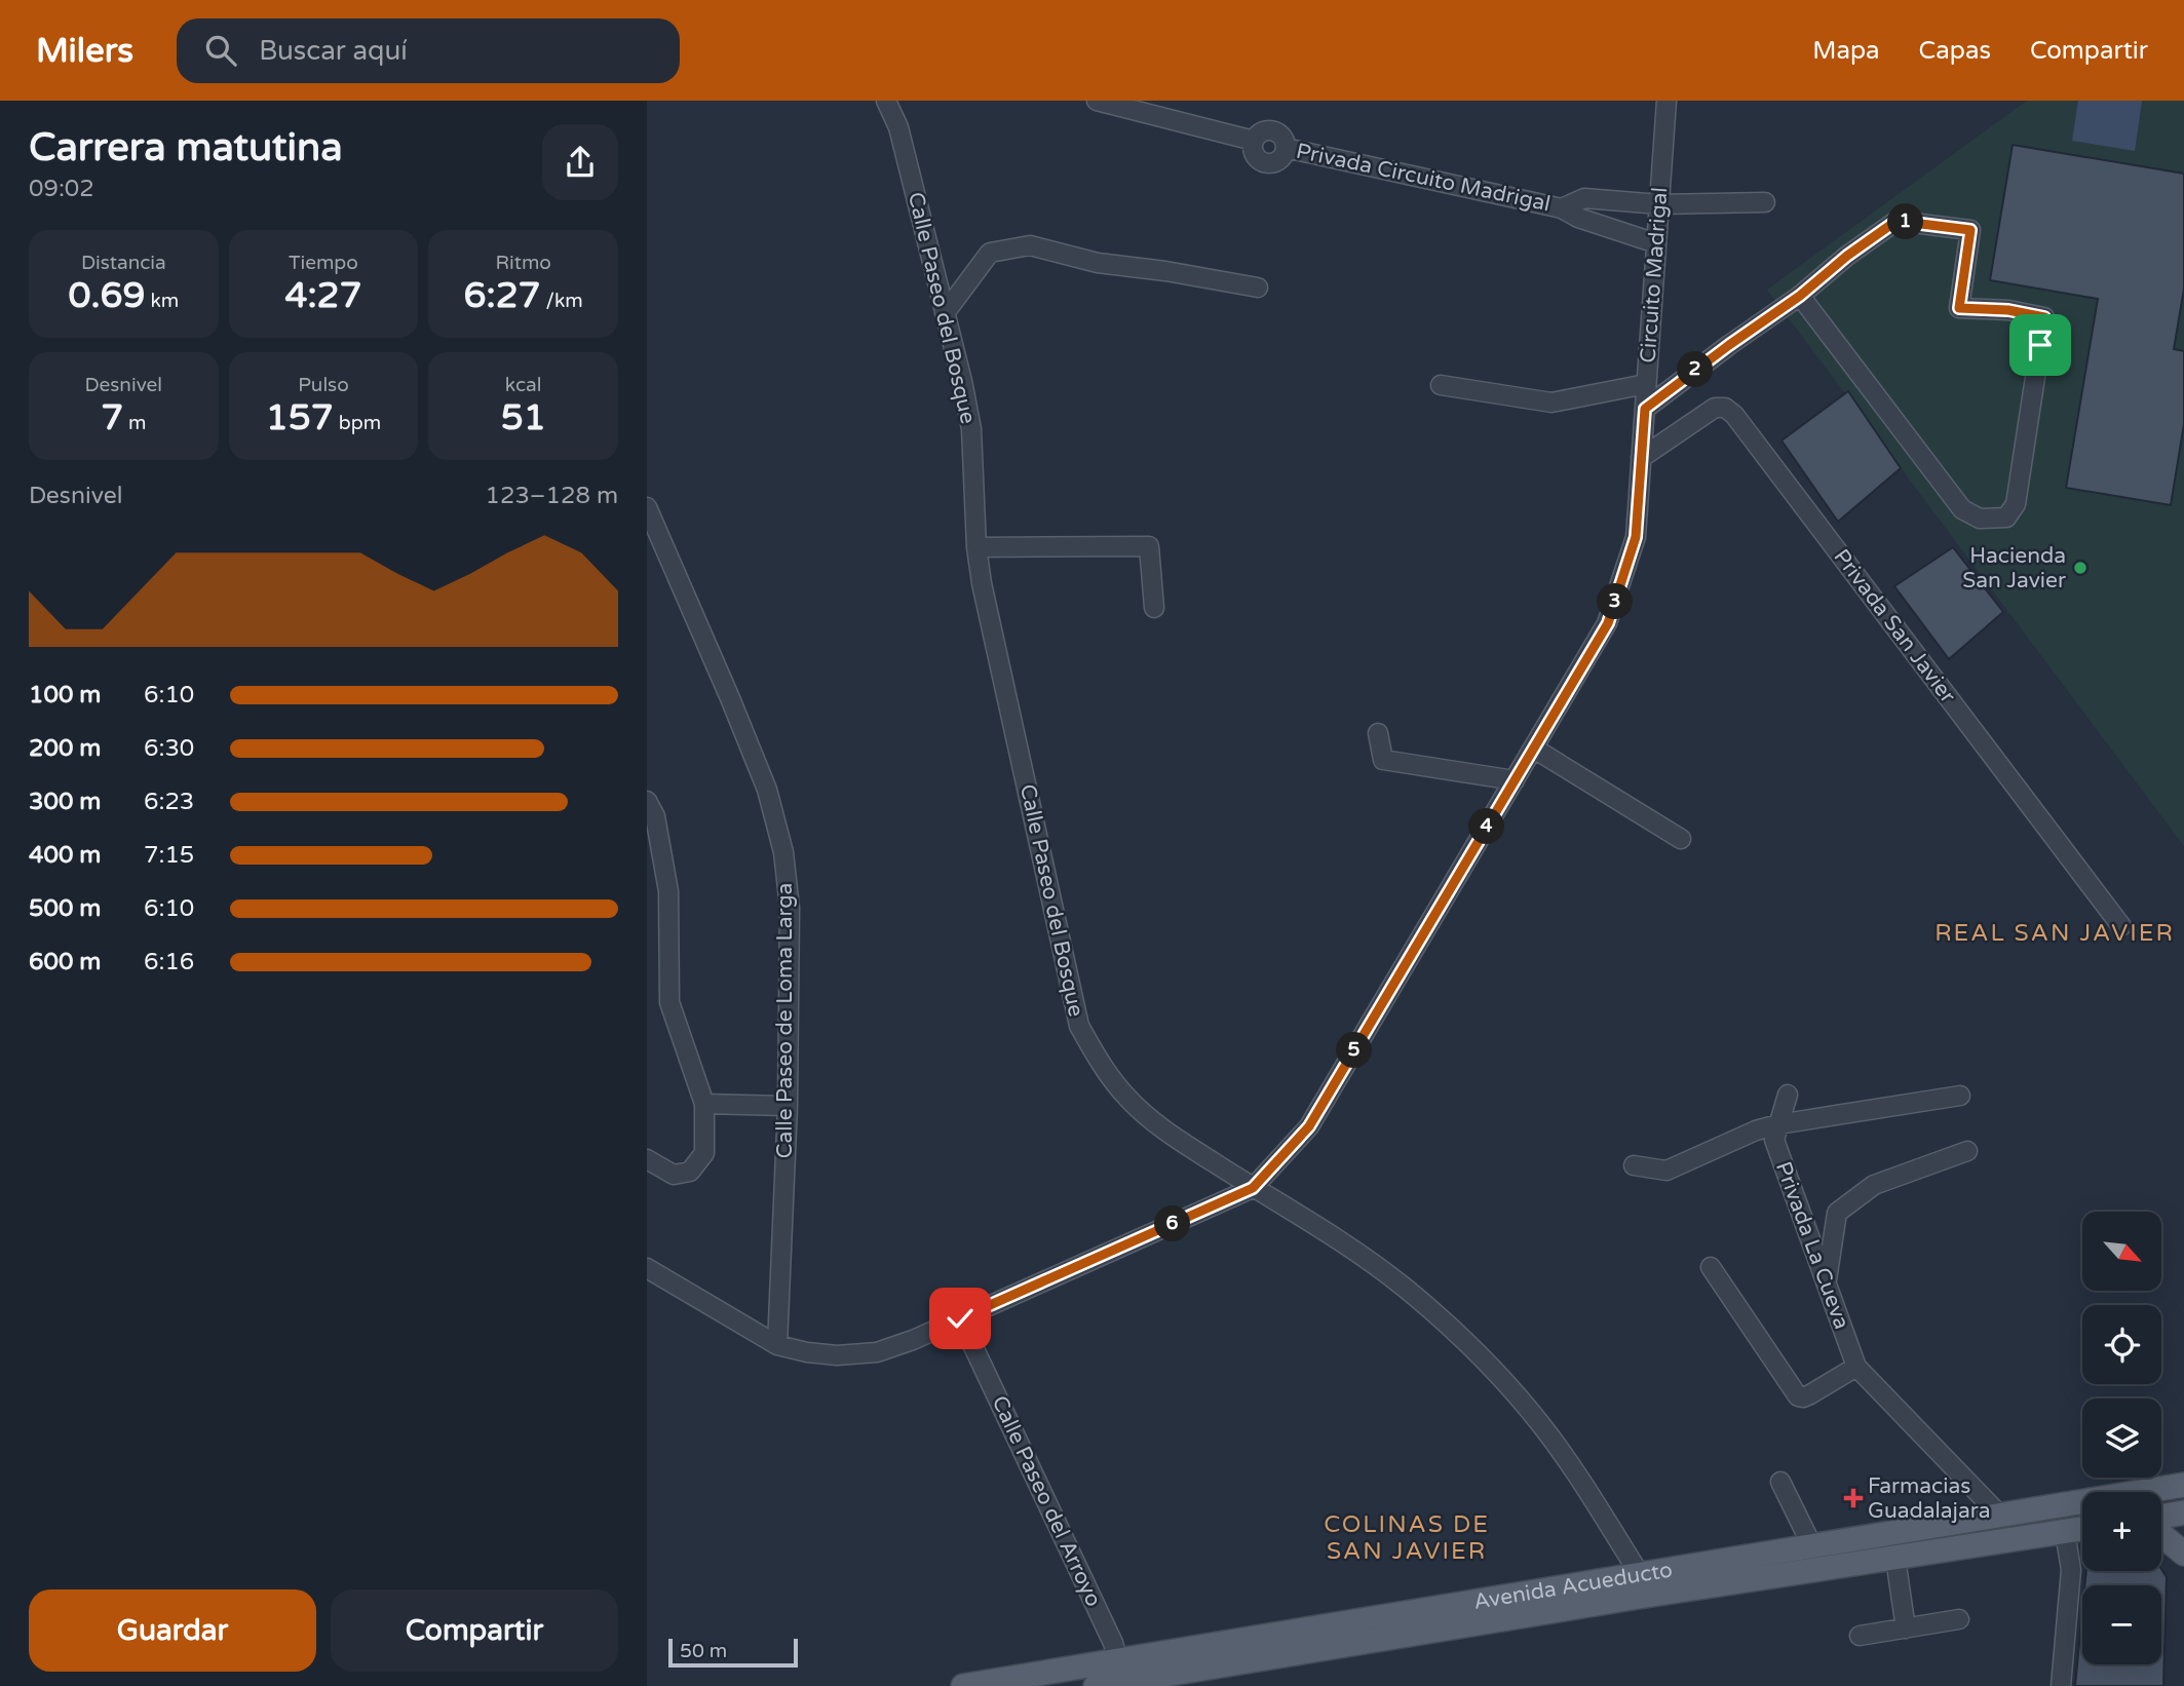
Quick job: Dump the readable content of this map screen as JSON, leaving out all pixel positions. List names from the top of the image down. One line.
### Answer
{"streets":{"main road":["Avenida Acueducto"],"street":["Privada Circuito Madrigal","Circuito Madrigal","Calle Paseo del Bosque","Privada San Javier","Calle Paseo de Loma Larga","Privada La Cueva","Calle Paseo del Arroyo"]},"crossings":[["Privada Circuito Madrigal","Circuito Madrigal"],["Circuito Madrigal","Calle Paseo del Bosque"],["Circuito Madrigal","Privada San Javier"],["Circuito Madrigal","Calle Paseo de Loma Larga"],["Circuito Madrigal","Calle Paseo del Arroyo"],["Calle Paseo del Bosque","Avenida Acueducto"],["Privada La Cueva","Avenida Acueducto"],["Calle Paseo del Arroyo","Avenida Acueducto"]],"districts":["REAL SAN JAVIER","COLINAS DE SAN JAVIER"],"places":{"other":["Hacienda San Javier"],"health":["Farmacias Guadalajara"]},"scale_bar":"50 m","north":"bottom right","page":{"header":"Milers","search":"Buscar aquí","nav":["Mapa","Capas","Compartir"],"heading":["Carrera matutina","09:02"],"pins":["1","2","3","4","5","6"],"stats":[["Distancia","0.69 km"],["Tiempo","4:27"],["Ritmo","6:27 /km"],["Desnivel","7 m"],["Pulso","157 bpm"],["kcal","51"]],"chart":["Desnivel","123–128 m"],"list":[{"name":"100 m","note":"6:10"},{"name":"200 m","note":"6:30"},{"name":"300 m","note":"6:23"},{"name":"400 m","note":"7:15"},{"name":"500 m","note":"6:10"},{"name":"600 m","note":"6:16"}],"map_buttons":["+","−"],"buttons":["Guardar","Compartir"],"scale":"50 m"}}
